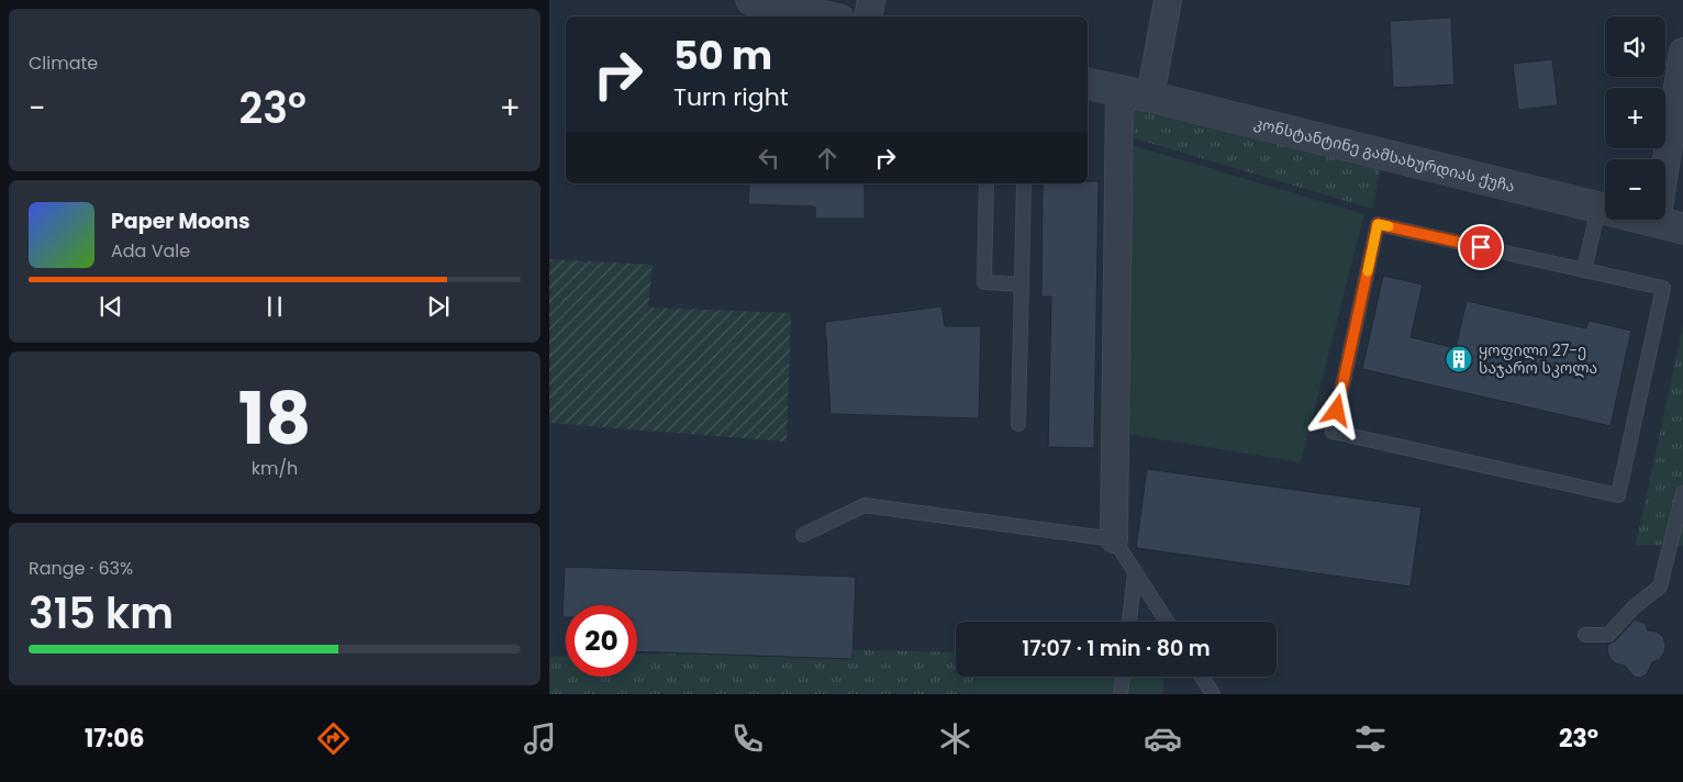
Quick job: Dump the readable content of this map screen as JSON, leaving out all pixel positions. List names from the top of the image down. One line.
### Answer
{"streets":{"street":["კონსტანტინე გამსახურდიას ქუჩა"]},"places":{"building":["ყოფილი 27-ე საჯარო სკოლა"]},"page":{"tile":["Climate",["18","km/h"],["Range · 63%","315 km"]],"map_buttons":["+","−"],"turn":["50 m","Turn right"],"heat":["−","23°","+"],"song":["Paper Moons","Ada Vale"],"limit":"20","trip":"17:07 · 1 min · 80 m","tabs":["17:06","23°"]}}
